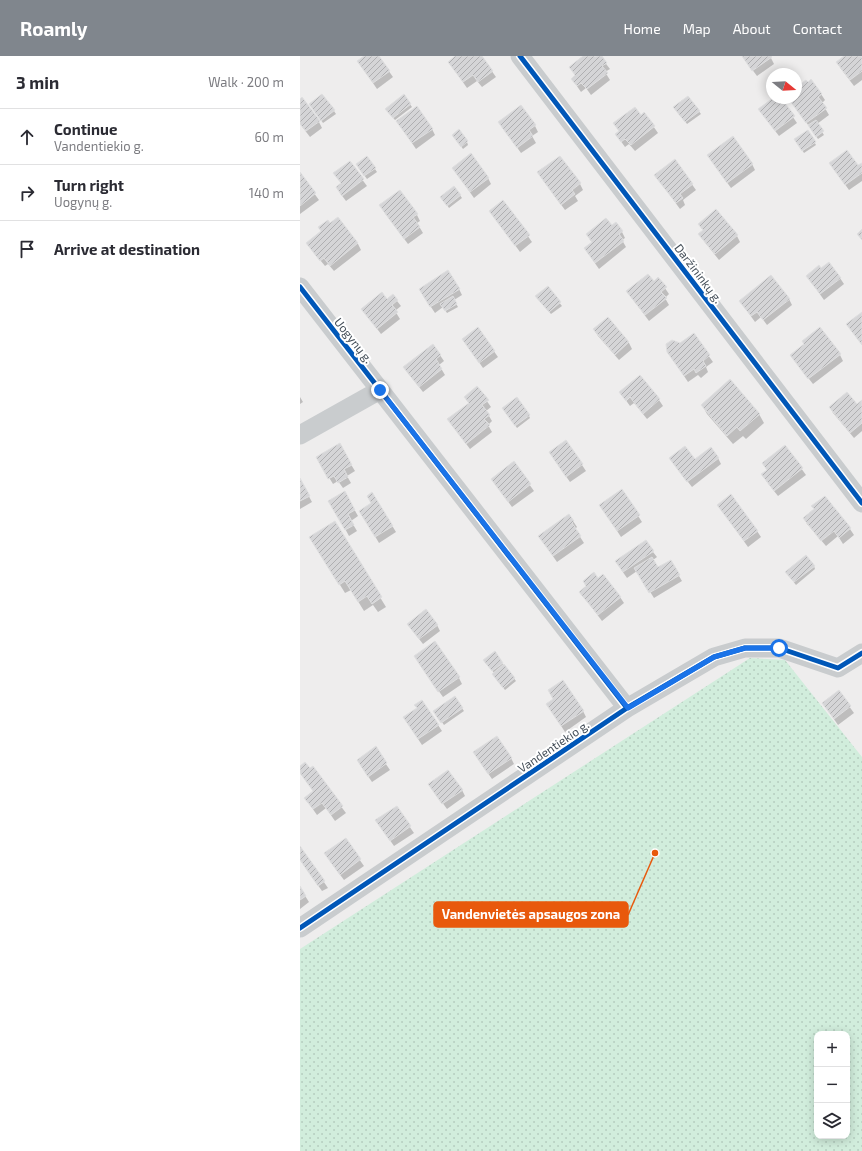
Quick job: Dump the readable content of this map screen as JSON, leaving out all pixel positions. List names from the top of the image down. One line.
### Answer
{"streets":{"street":["Daržininkų g.","Uogynų g.","Vandentiekio g."]},"crossings":[["Uogynų g.","Vandentiekio g."]],"places":["Vandenvietės apsaugos zona"],"north":"right","page":{"header":"Roamly","nav":["Home","Map","About","Contact"],"heading":["3 min","Walk · 200 m"],"list":[["Continue","Vandentiekio g.","60 m"],["Turn right","Uogynų g.","140 m"],"Arrive at destination"],"map_buttons":["+","−"]}}
